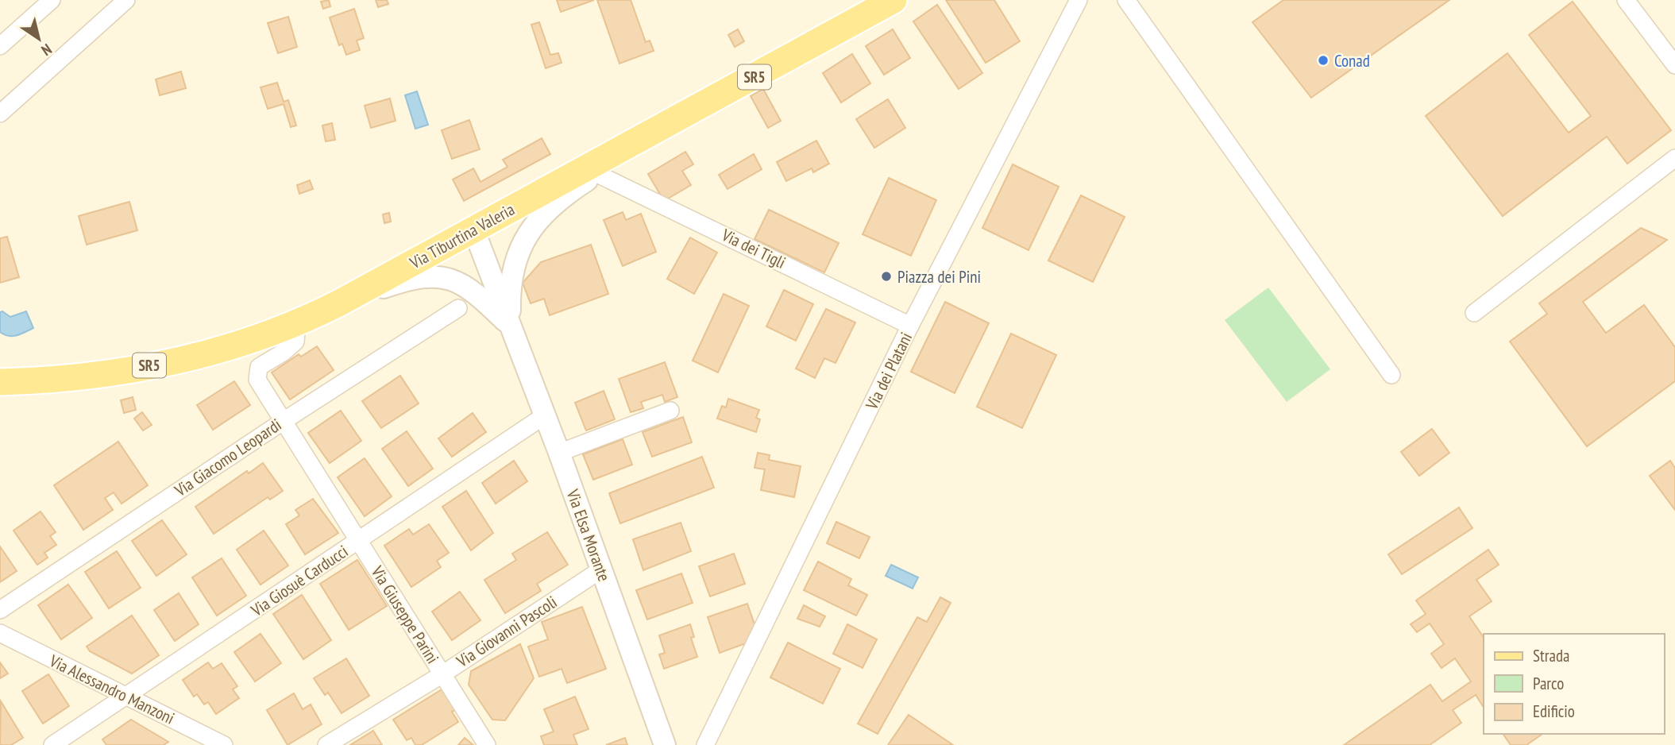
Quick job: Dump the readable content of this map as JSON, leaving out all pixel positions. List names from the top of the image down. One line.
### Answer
{"streets":{"main road":["SR5","Via Tiburtina Valeria"],"street":["Via dei Tigli","Via dei Platani","Via Giacomo Leopardi","Via Elsa Morante","Via Giosuè Carducci","Via Giuseppe Parini","Via Giovanni Pascoli","Via Alessandro Manzoni"]},"crossings":[["Via Tiburtina Valeria","Via Elsa Morante"],["Via Tiburtina Valeria","Via Giuseppe Parini"],["Via dei Tigli","Via dei Platani"],["Via dei Tigli","Via Elsa Morante"],["Via Giacomo Leopardi","Via Giuseppe Parini"],["Via Elsa Morante","Via Giosuè Carducci"],["Via Elsa Morante","Via Giovanni Pascoli"],["Via Giosuè Carducci","Via Giuseppe Parini"],["Via Giosuè Carducci","Via Alessandro Manzoni"],["Via Giuseppe Parini","Via Giovanni Pascoli"]],"places":["Conad","Piazza dei Pini"],"legend":["Strada","Parco","Edificio"],"north":"bottom right"}
